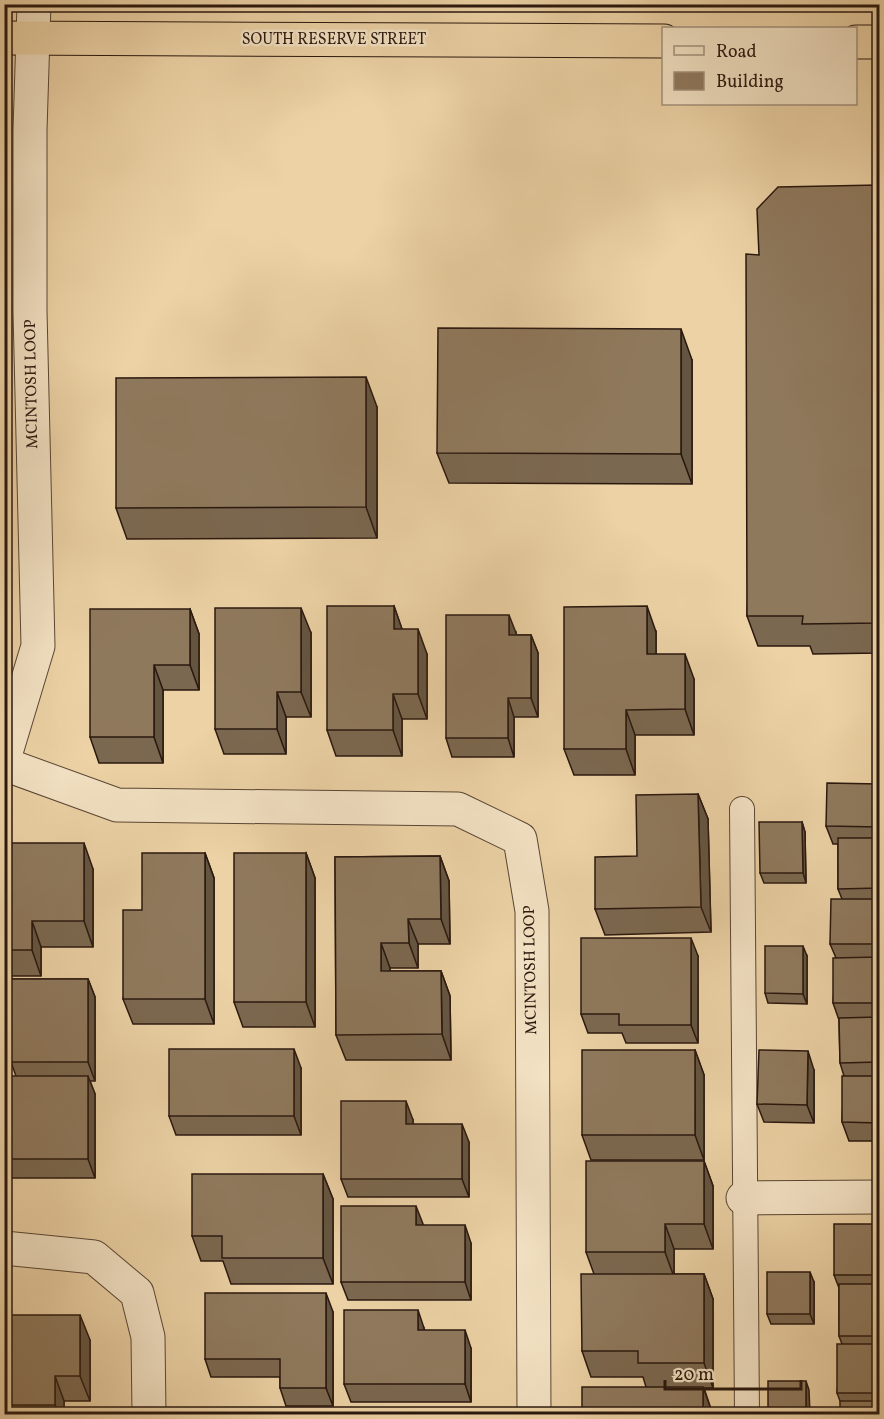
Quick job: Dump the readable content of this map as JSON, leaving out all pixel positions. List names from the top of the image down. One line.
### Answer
{"streets":{"highway":["SOUTH RESERVE STREET"],"street":["MCINTOSH LOOP"]},"crossings":[["SOUTH RESERVE STREET","MCINTOSH LOOP"]],"legend":["Road","Building"],"scale_bar":"20 m"}
